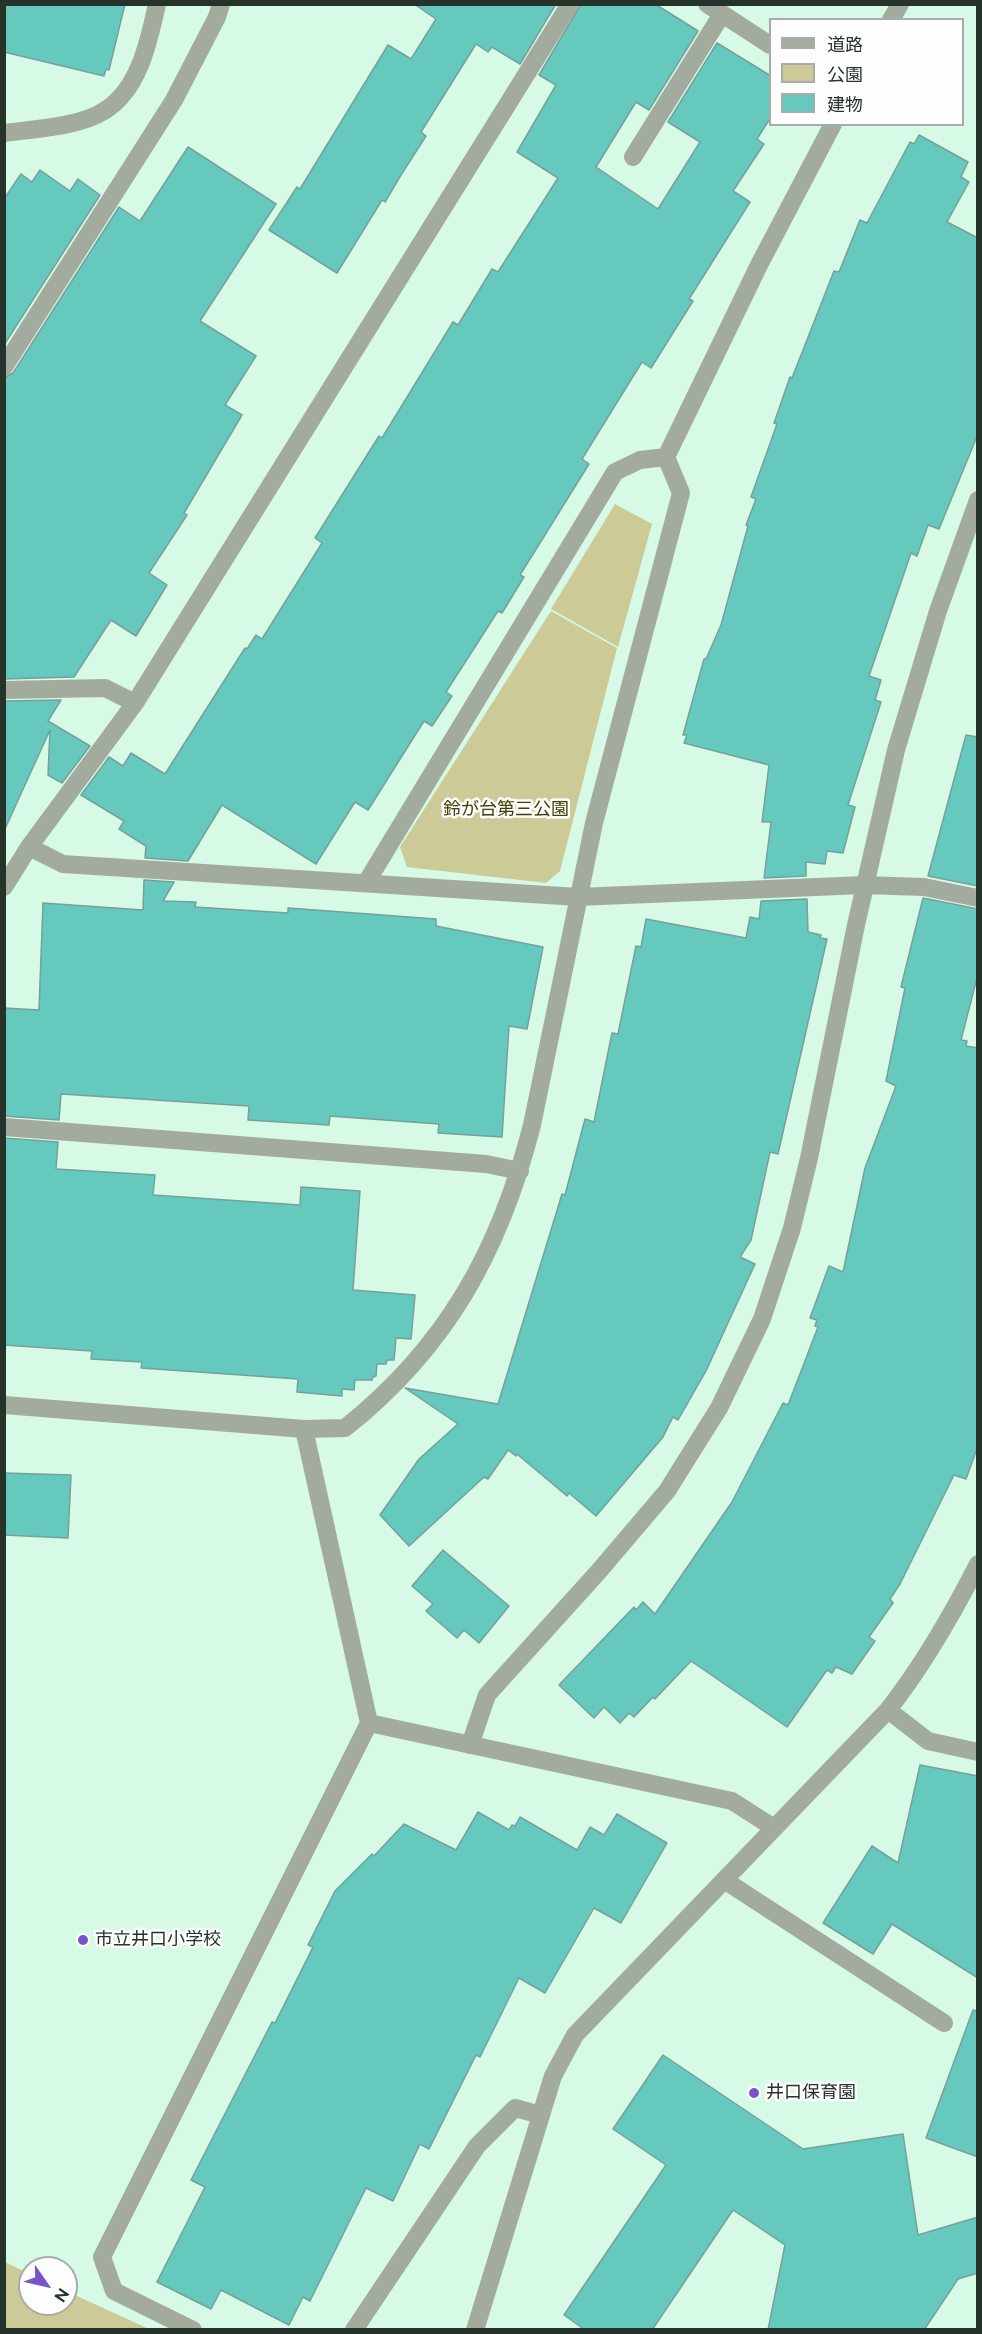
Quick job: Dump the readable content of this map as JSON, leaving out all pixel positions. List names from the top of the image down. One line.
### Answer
{"parks":["鈴が台第三公園"],"places":["市立井口小学校","井口保育園"],"legend":["道路","公園","建物"],"north":"bottom right"}
